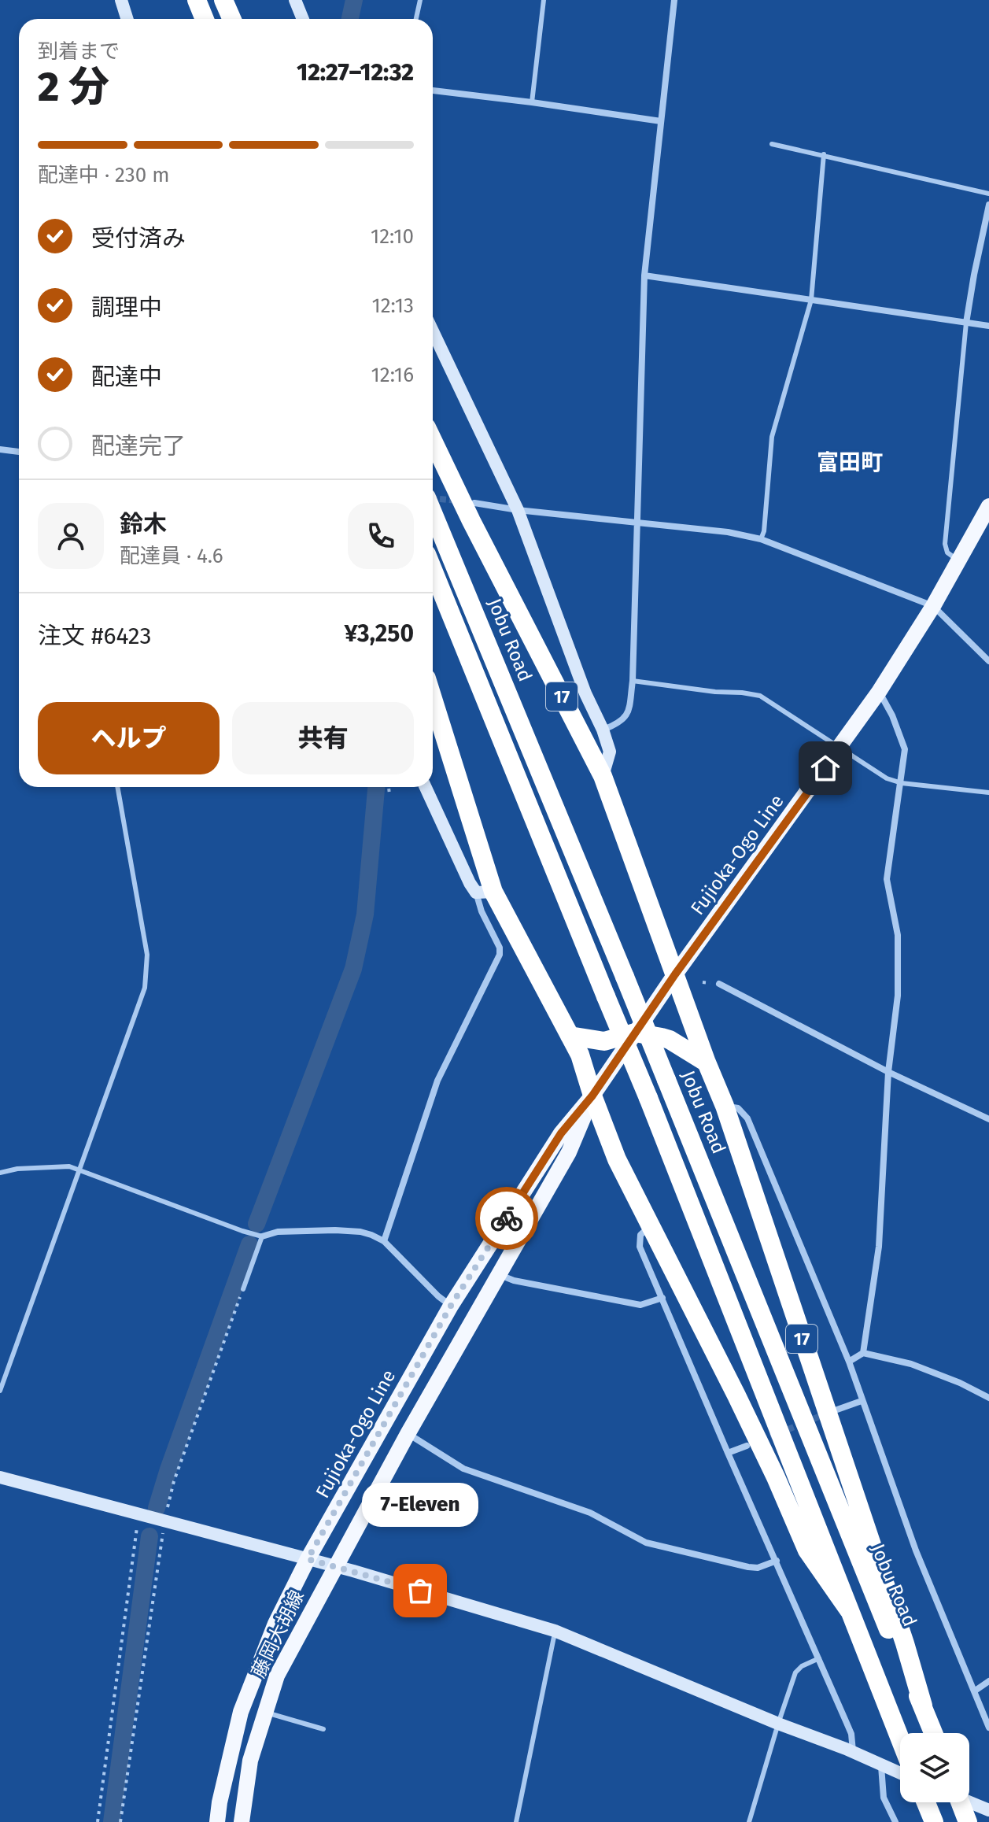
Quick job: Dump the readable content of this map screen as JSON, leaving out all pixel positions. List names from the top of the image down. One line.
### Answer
{"streets":{"highway":["Jobu Road","17"],"main road":["Fujioka-Ogo Line","藤岡大胡線"]},"crossings":[["Jobu Road","17"],["17","Fujioka-Ogo Line"],["Fujioka-Ogo Line","藤岡大胡線"]],"districts":["富田町"],"places":["7-Eleven"],"page":{"heading":["2 分","到着まで","12:27–12:32"],"panel":["鈴木","配達員 · 4.6","注文 #6423","¥3,250"],"bar":"配達中 · 230 m","list":[["受付済み","12:10"],["調理中","12:13"],["配達中","12:16"],"配達完了"],"buttons":["ヘルプ","共有"],"bubble":"7-Eleven"}}
